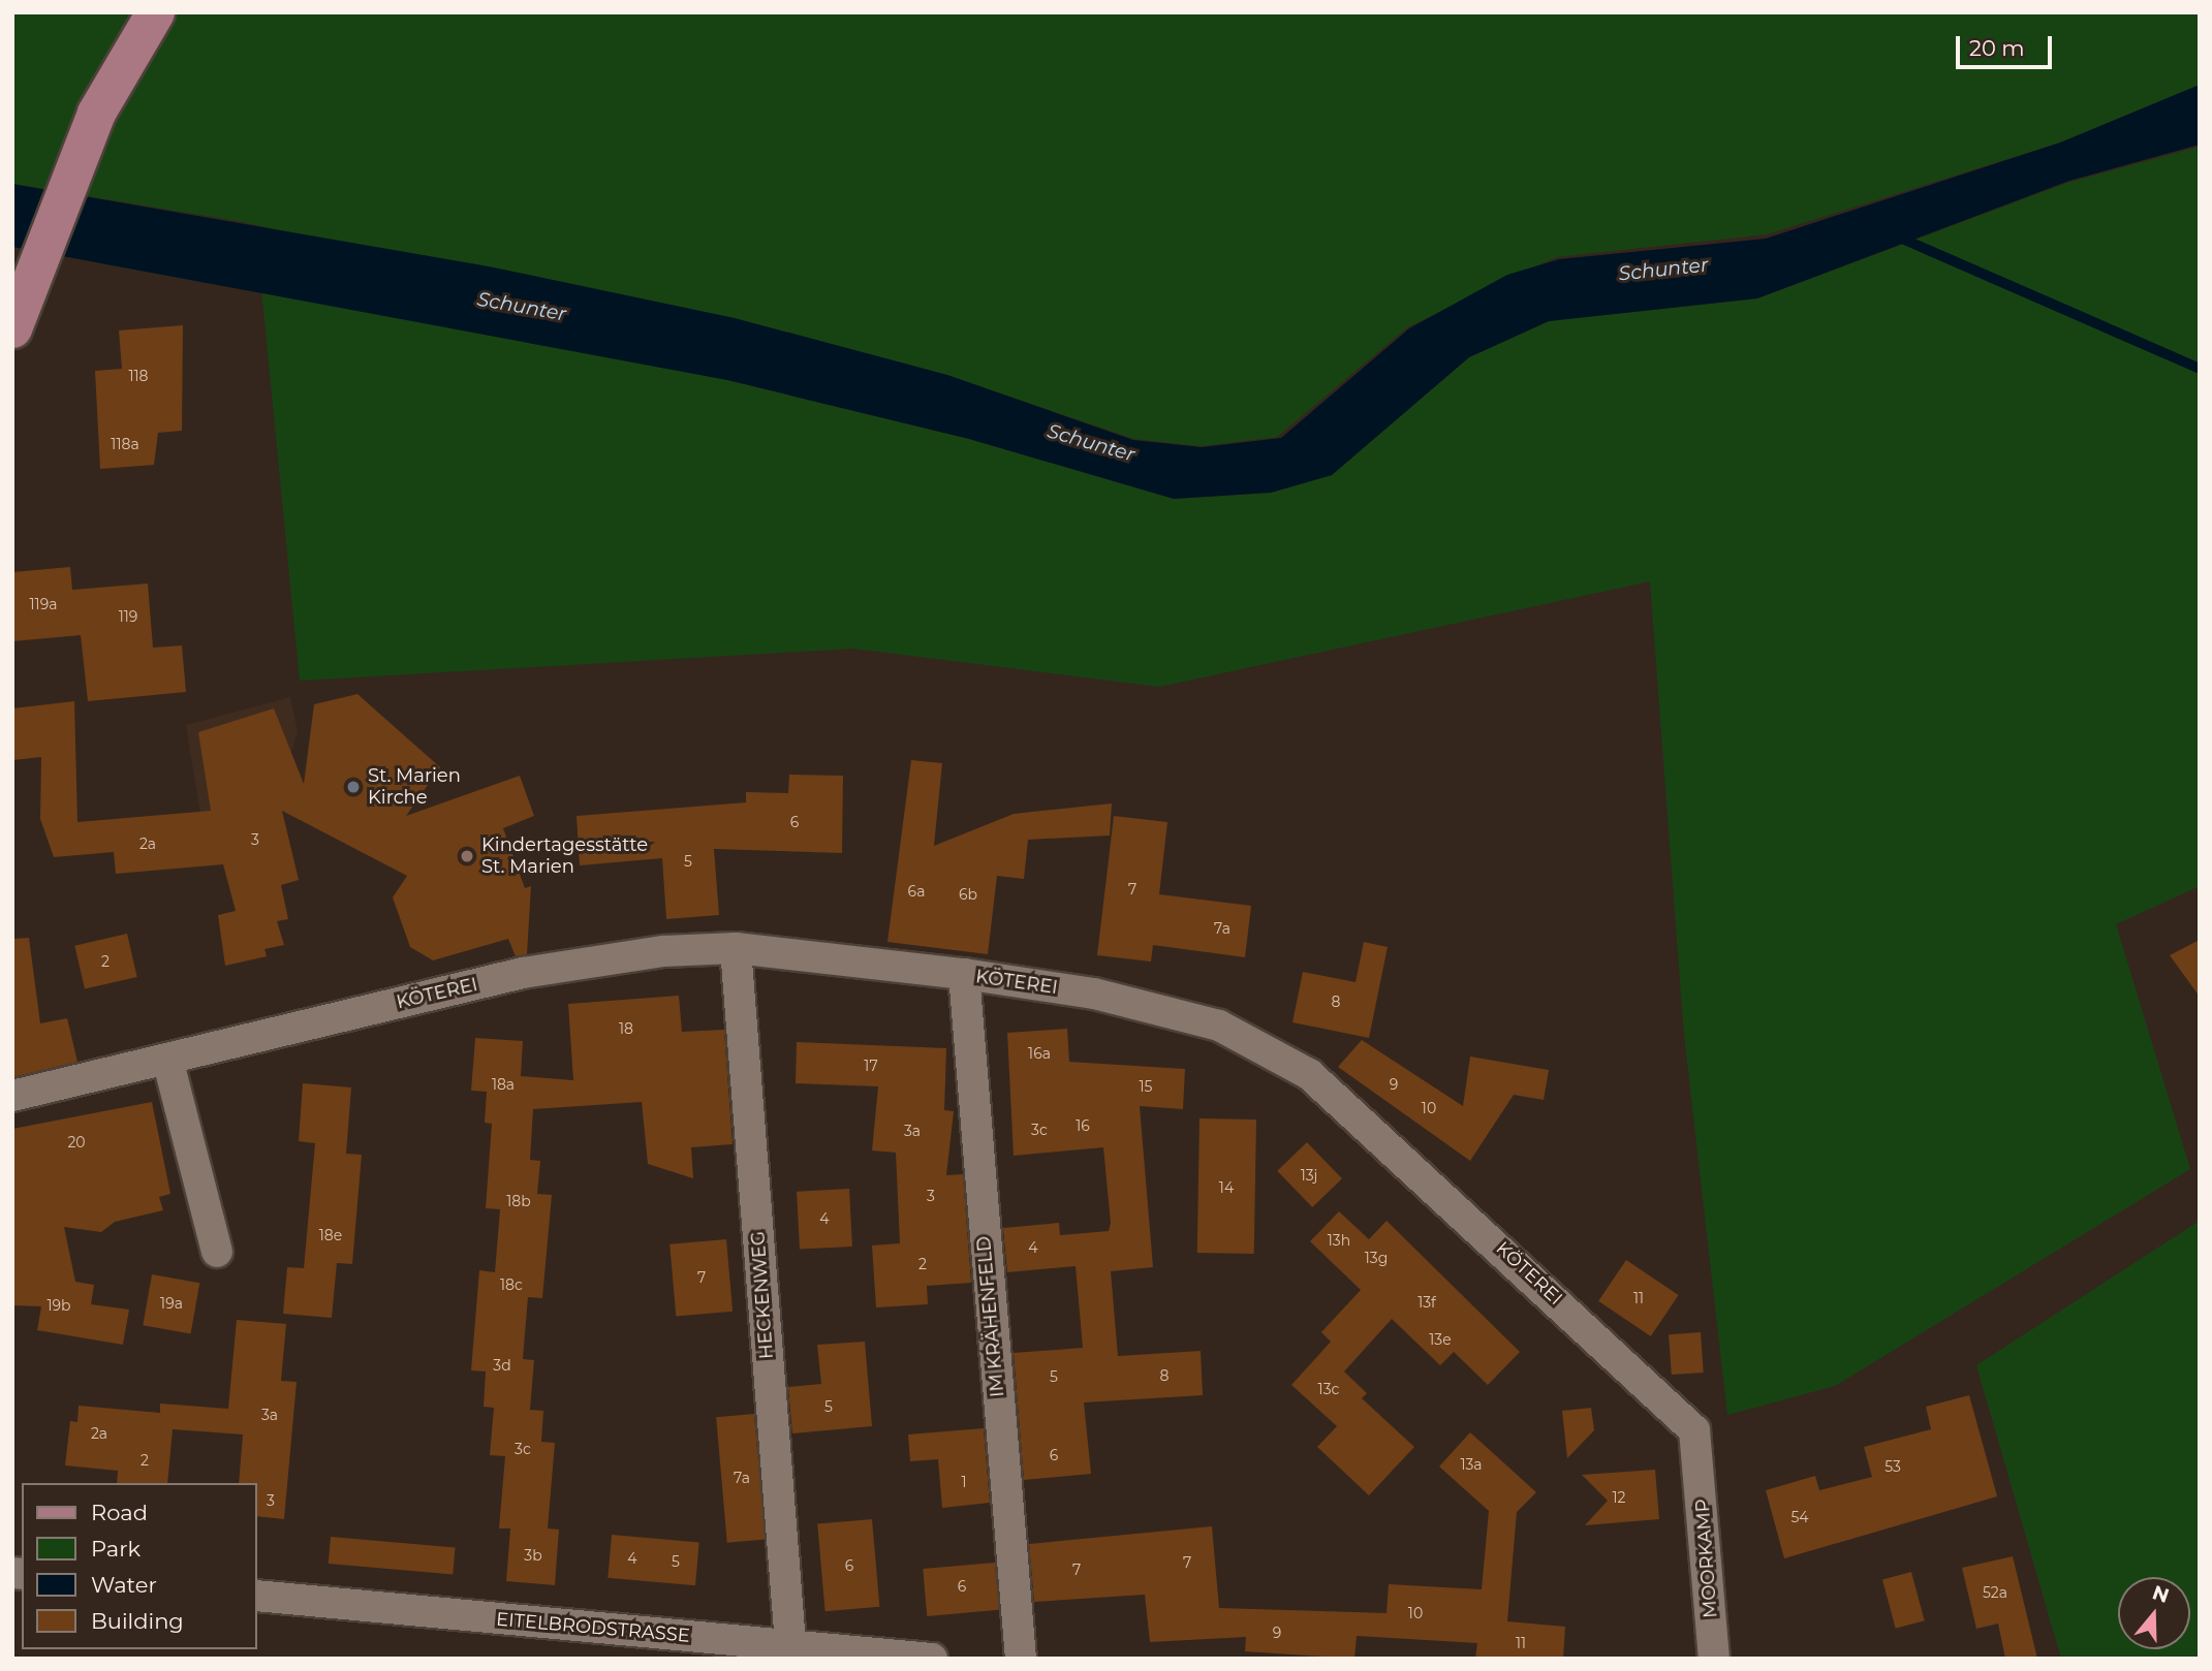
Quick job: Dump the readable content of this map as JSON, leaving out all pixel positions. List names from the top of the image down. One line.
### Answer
{"streets":{"street":["KÖTEREI","HECKENWEG","IM KRÄHENFELD","MOORKAMP","EITELBRODSTRASSE"]},"crossings":[["KÖTEREI","HECKENWEG"],["KÖTEREI","IM KRÄHENFELD"],["KÖTEREI","MOORKAMP"],["HECKENWEG","EITELBRODSTRASSE"]],"water":["Schunter"],"places":["St. Marien Kirche","Kindertagesstätte St. Marien"],"house_numbers":["118","118a","119a","119","6","3","2a","5","7","6a","6b","7a","2","8","18","16a","17","18a","9","15","10","16","3c","3a","20","13j","14","3","18b","4","18e","13h","4","13g","2","7","18c","11","13f","19a","19b","13e","3d","8","5","13c","5","3a","2a","3c","6","2","13a","53","7a","1","12","3","54","3b","4","5","7","6","7","6","52a","10","9","11"],"legend":["Road","Park","Water","Building"],"scale_bar":"20 m","north":"top"}
